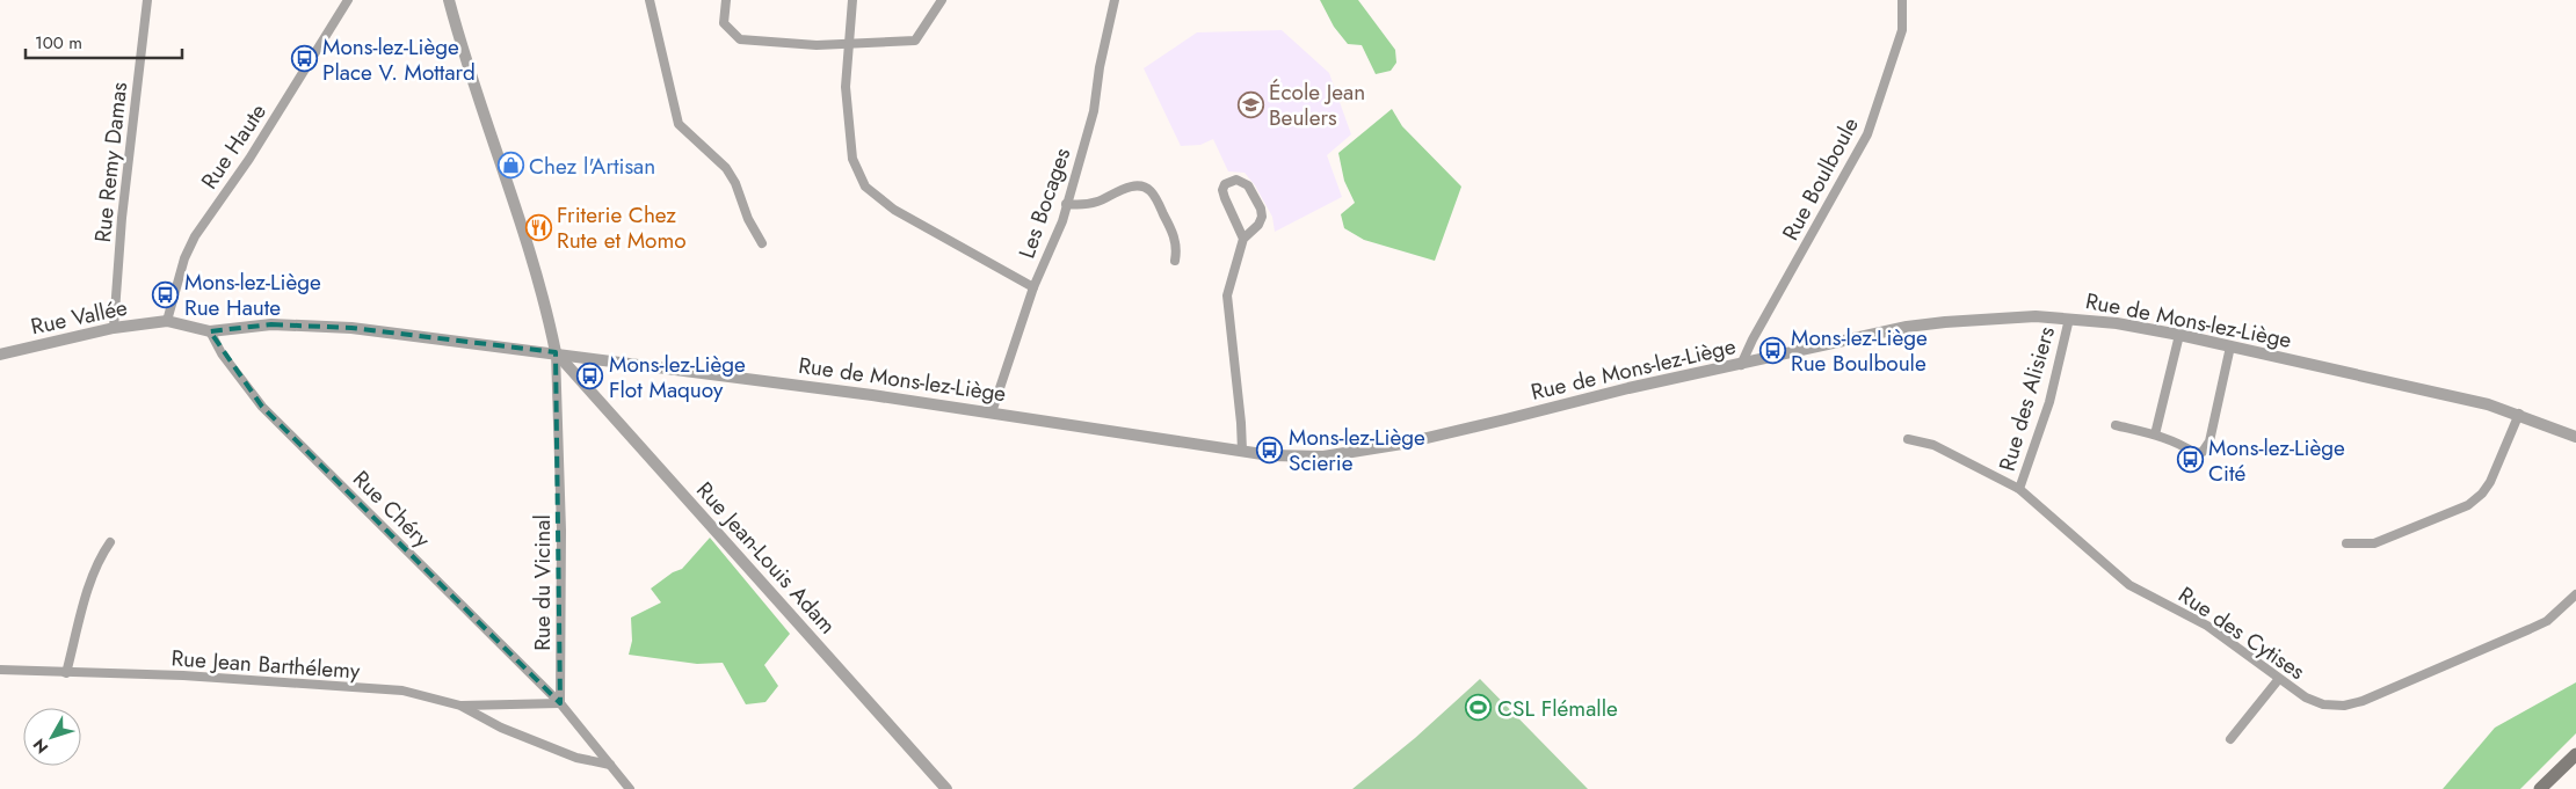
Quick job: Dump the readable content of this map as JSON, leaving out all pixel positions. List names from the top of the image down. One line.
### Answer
{"streets":{"street":["Rue Haute","Rue Remy Damas","Rue Boulboule","Les Bocages","Rue Vallée","Rue de Mons-lez-Liège","Rue des Alisiers","Rue Chéry","Rue Jean-Louis Adam","Rue du Vicinal","Rue des Cytises","Rue Jean Barthélemy"]},"crossings":[["Rue Haute","Rue Vallée"],["Rue Remy Damas","Rue Vallée"],["Rue Boulboule","Rue de Mons-lez-Liège"],["Les Bocages","Rue de Mons-lez-Liège"],["Rue de Mons-lez-Liège","Rue des Alisiers"],["Rue de Mons-lez-Liège","Rue Chéry"],["Rue de Mons-lez-Liège","Rue Jean-Louis Adam"],["Rue de Mons-lez-Liège","Rue du Vicinal"],["Rue des Alisiers","Rue des Cytises"],["Rue Chéry","Rue du Vicinal"],["Rue Chéry","Rue Jean Barthélemy"],["Rue Jean-Louis Adam","Rue du Vicinal"],["Rue du Vicinal","Rue Jean Barthélemy"]],"places":{"bus stop":["Mons-lez-Liège Place V. Mottard","Mons-lez-Liège Rue Haute","Mons-lez-Liège Rue Boulboule","Mons-lez-Liège Flot Maquoy","Mons-lez-Liège Scierie","Mons-lez-Liège Cité"],"school or university":["École Jean Beulers"],"shop":["Chez l'Artisan"],"restaurant":["Friterie Chez Rute et Momo"],"sports":["CSL Flémalle"]},"scale_bar":"100 m","north":"bottom left"}
